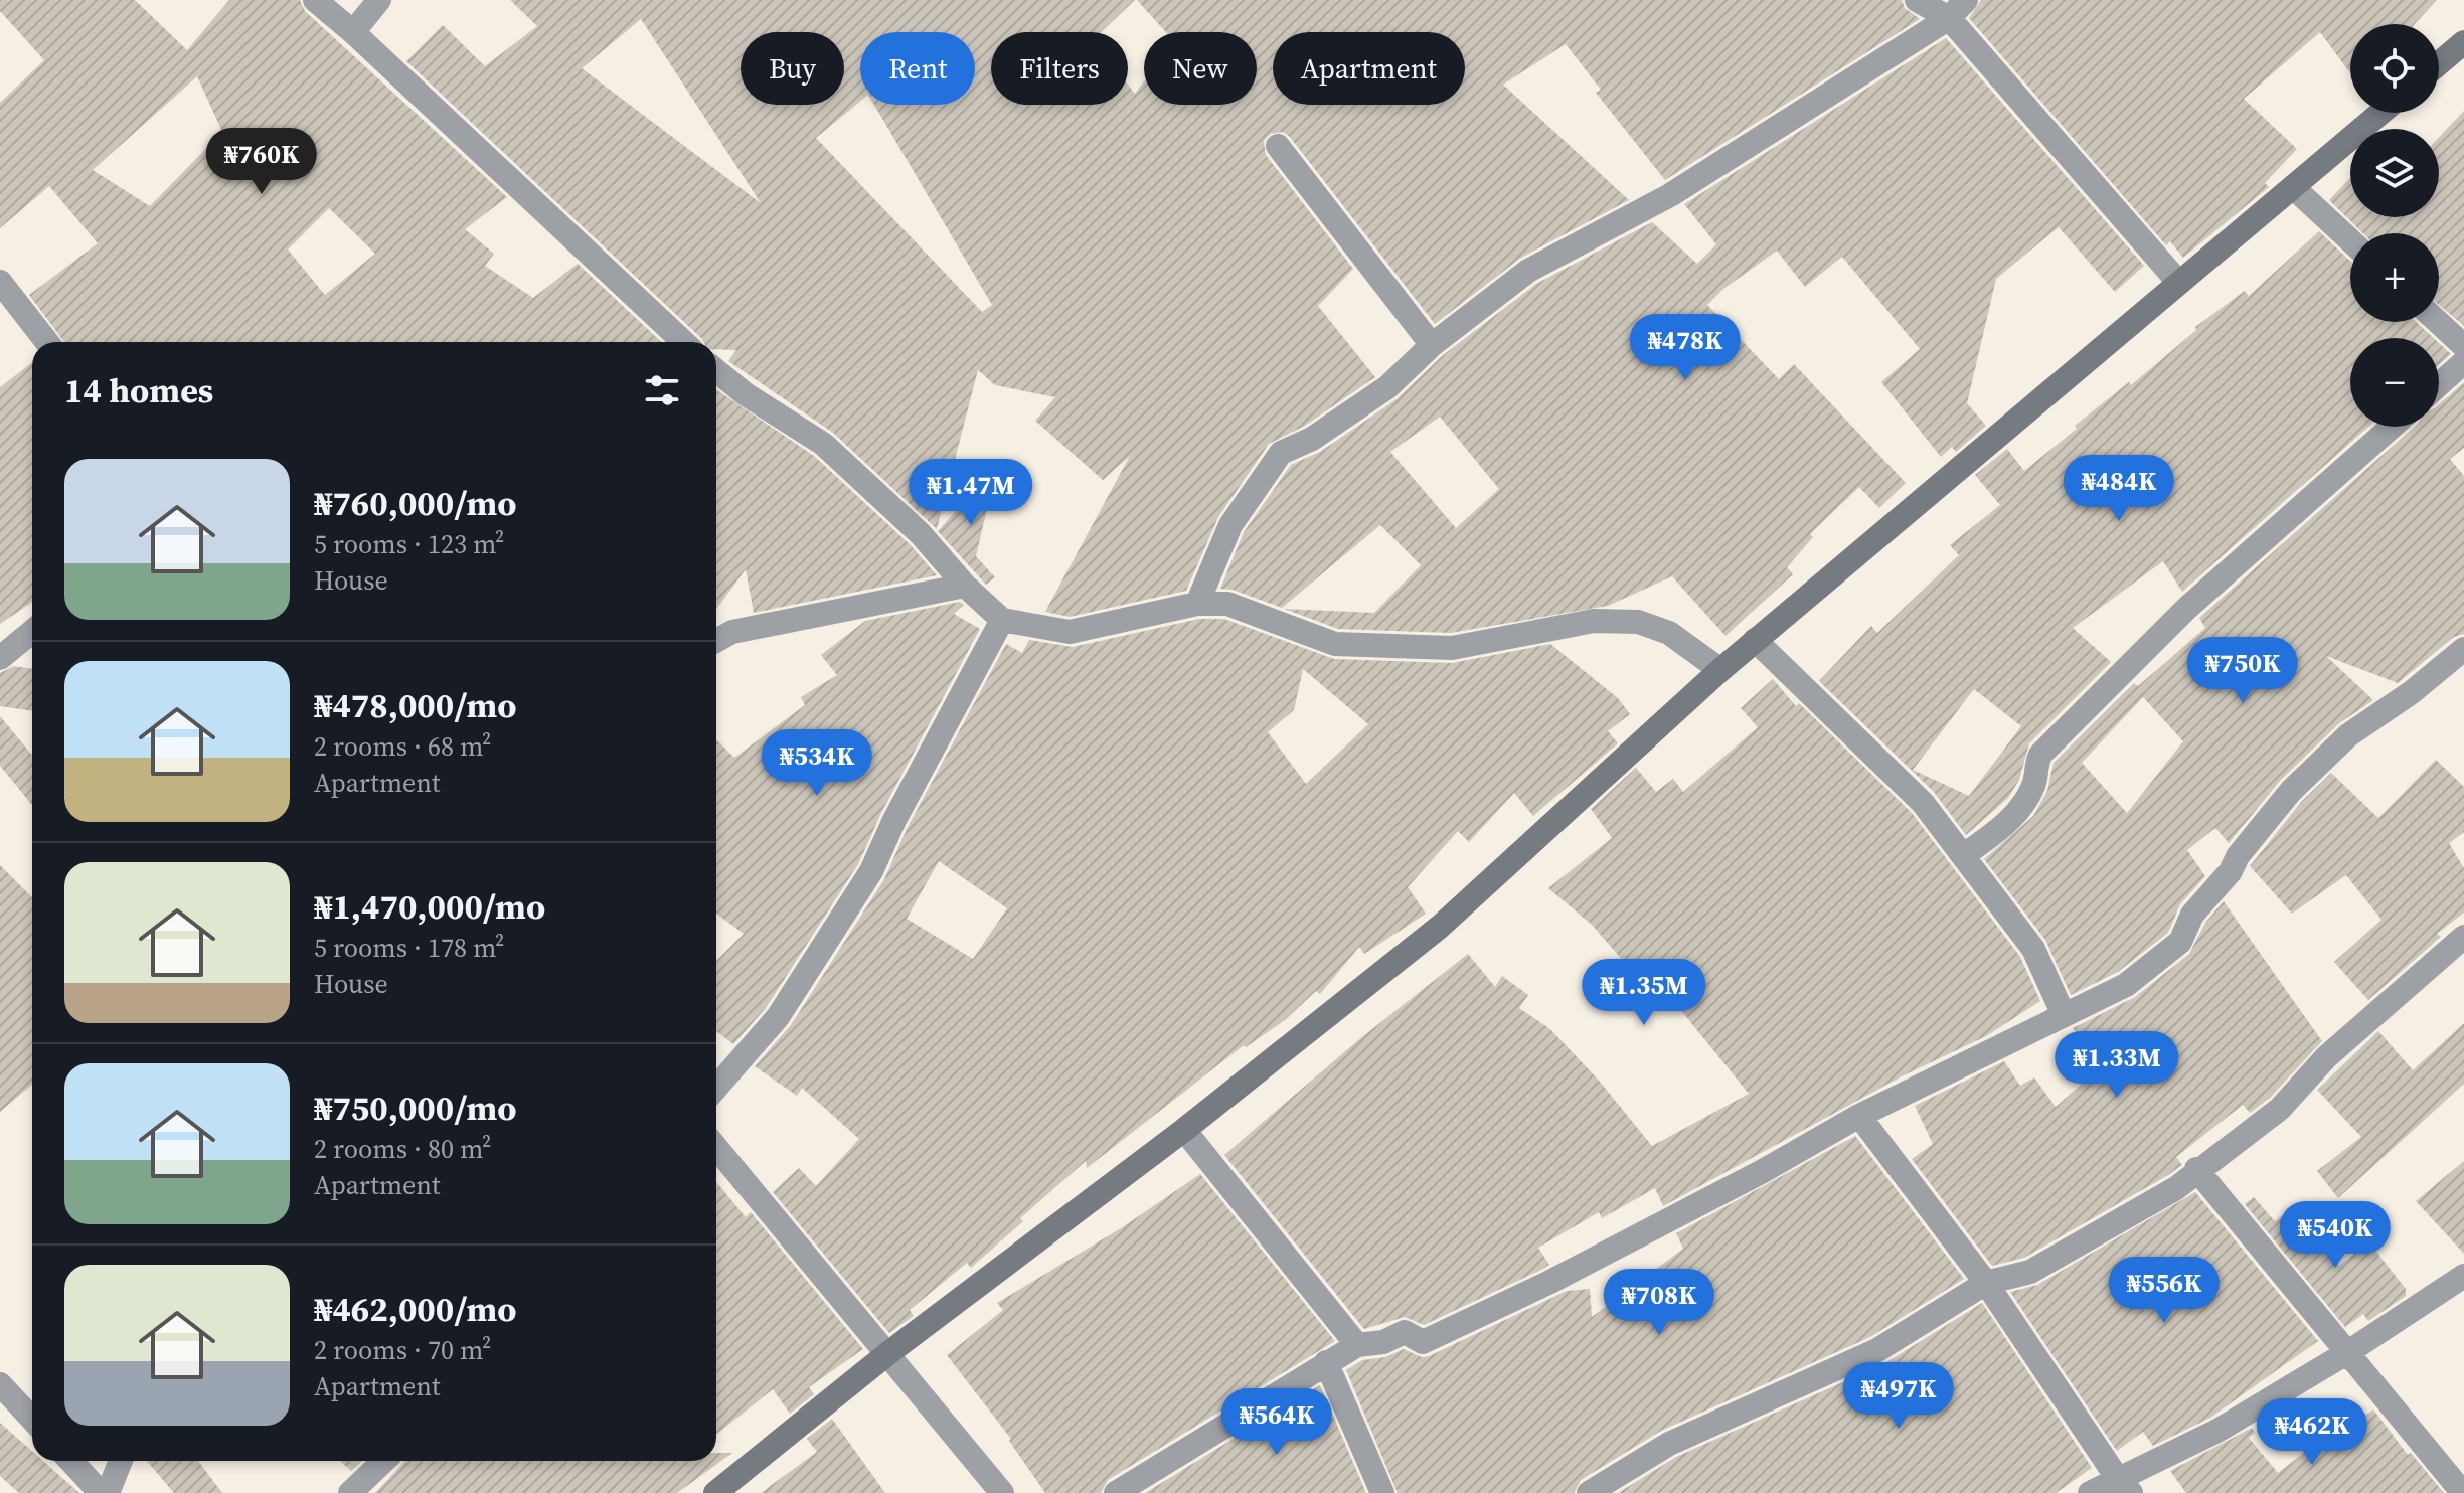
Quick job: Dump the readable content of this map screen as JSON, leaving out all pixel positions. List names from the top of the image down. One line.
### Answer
{"page":{"map_buttons":["+","−"],"chip":["Buy","Rent","Filters","New","Apartment"],"price":["₦760K","₦478K","₦484K","₦1.47M","₦750K","₦534K","₦1.35M","₦1.33M","₦540K","₦556K","₦708K","₦497K","₦564K","₦462K"],"heading":"14 homes","list":[{"name":"₦760,000/mo","note":"5 rooms · 123 m² · House"},{"name":"₦478,000/mo","note":"2 rooms · 68 m² · Apartment"},{"name":"₦1,470,000/mo","note":"5 rooms · 178 m² · House"},{"name":"₦750,000/mo","note":"2 rooms · 80 m² · Apartment"},{"name":"₦462,000/mo","note":"2 rooms · 70 m² · Apartment"}]}}
